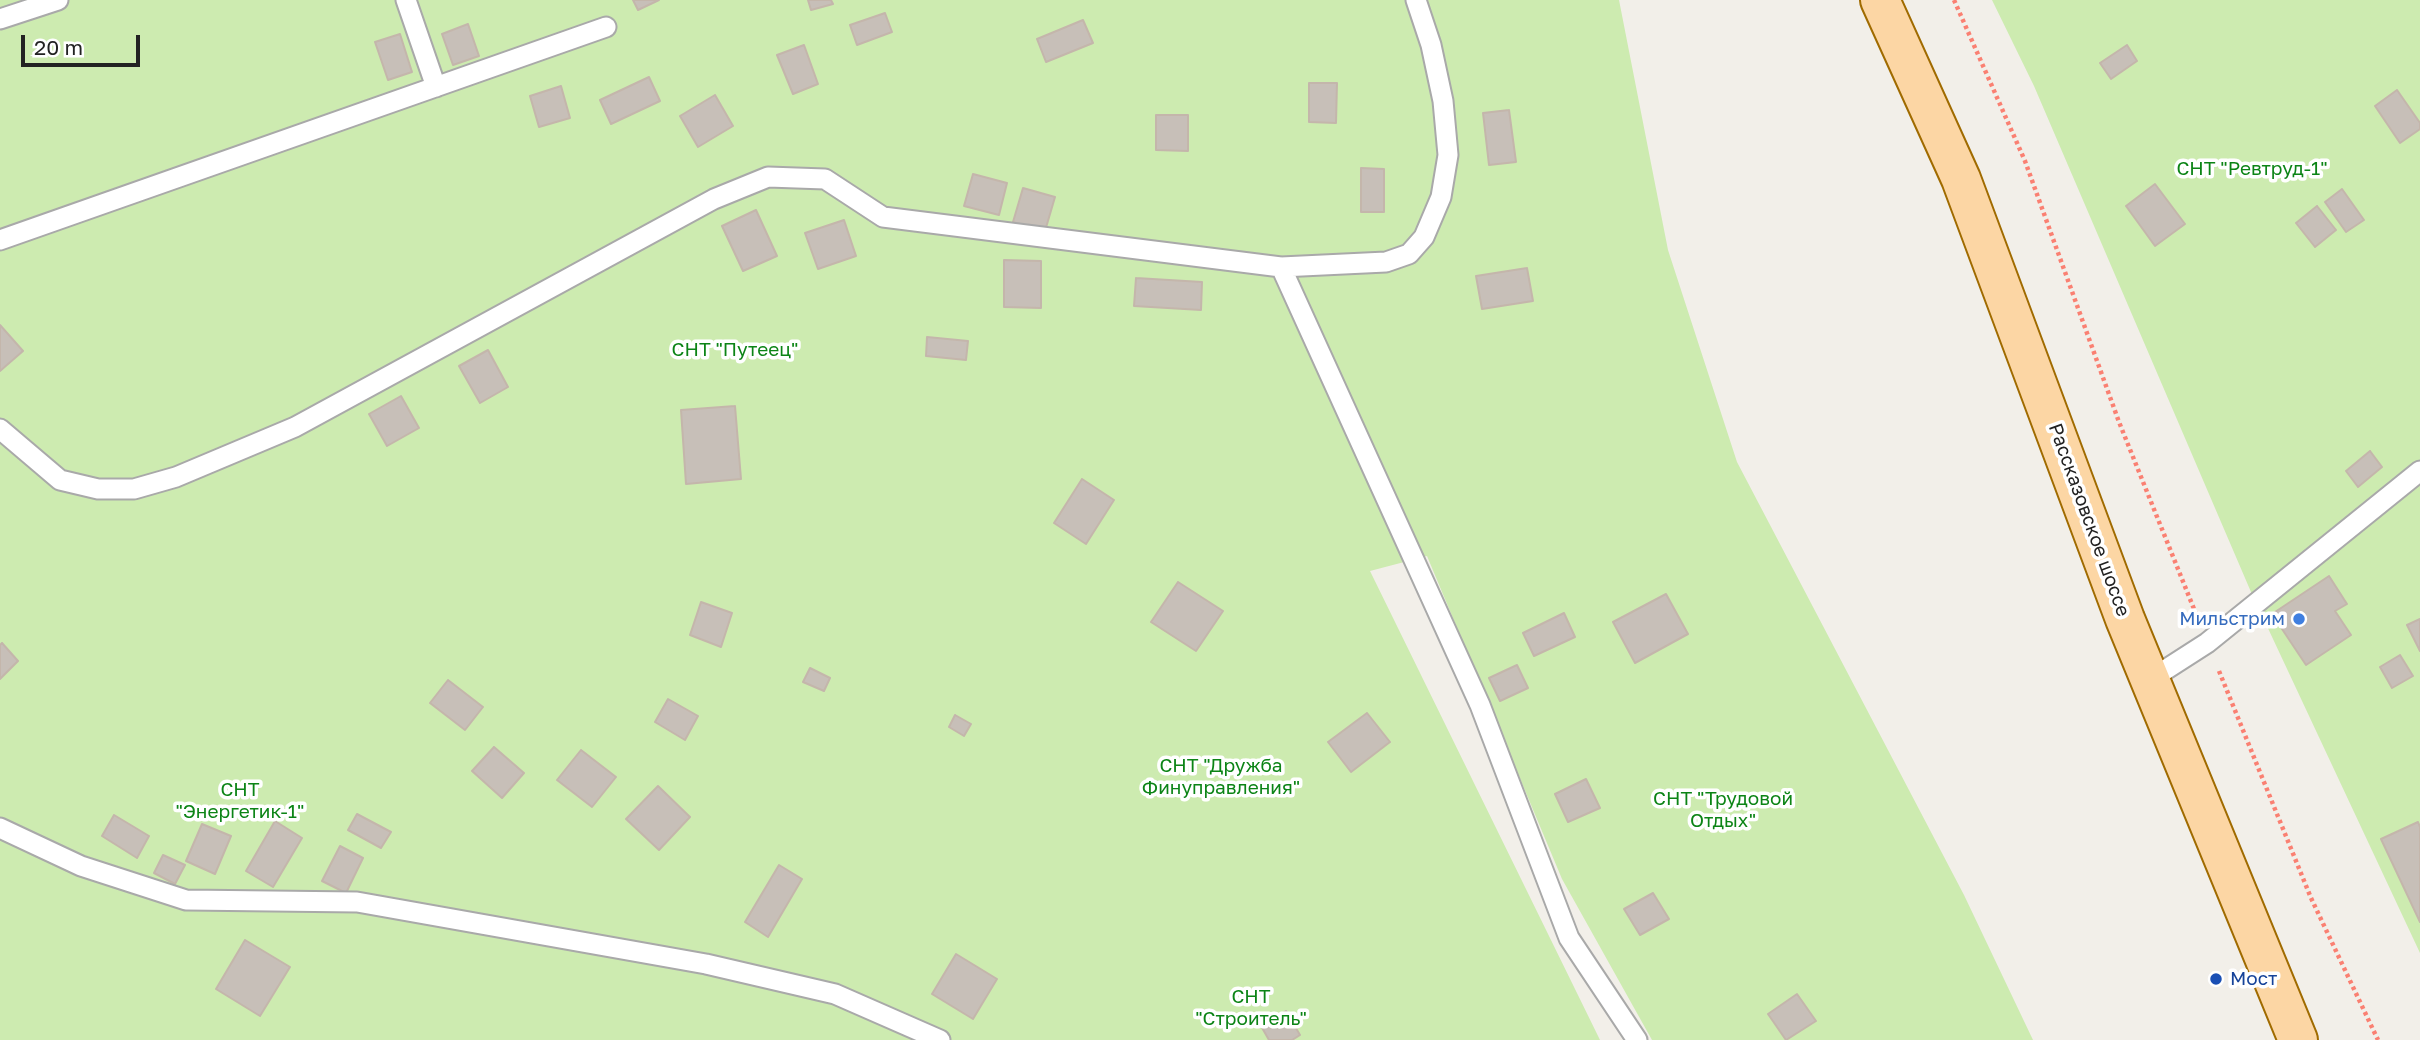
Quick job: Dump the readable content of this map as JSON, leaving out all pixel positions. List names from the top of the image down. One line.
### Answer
{"streets":{"main road":["Рассказовское шоссе"]},"parks":["СНТ \"Ревтруд-1\"","СНТ \"Путеец\"","СНТ \"Дружба Финуправления\"","СНТ \"Энергетик-1\"","СНТ \"Трудовой Отдых\"","СНТ \"Строитель\""],"places":["Мильстрим","Мост"],"scale_bar":"20 m"}
